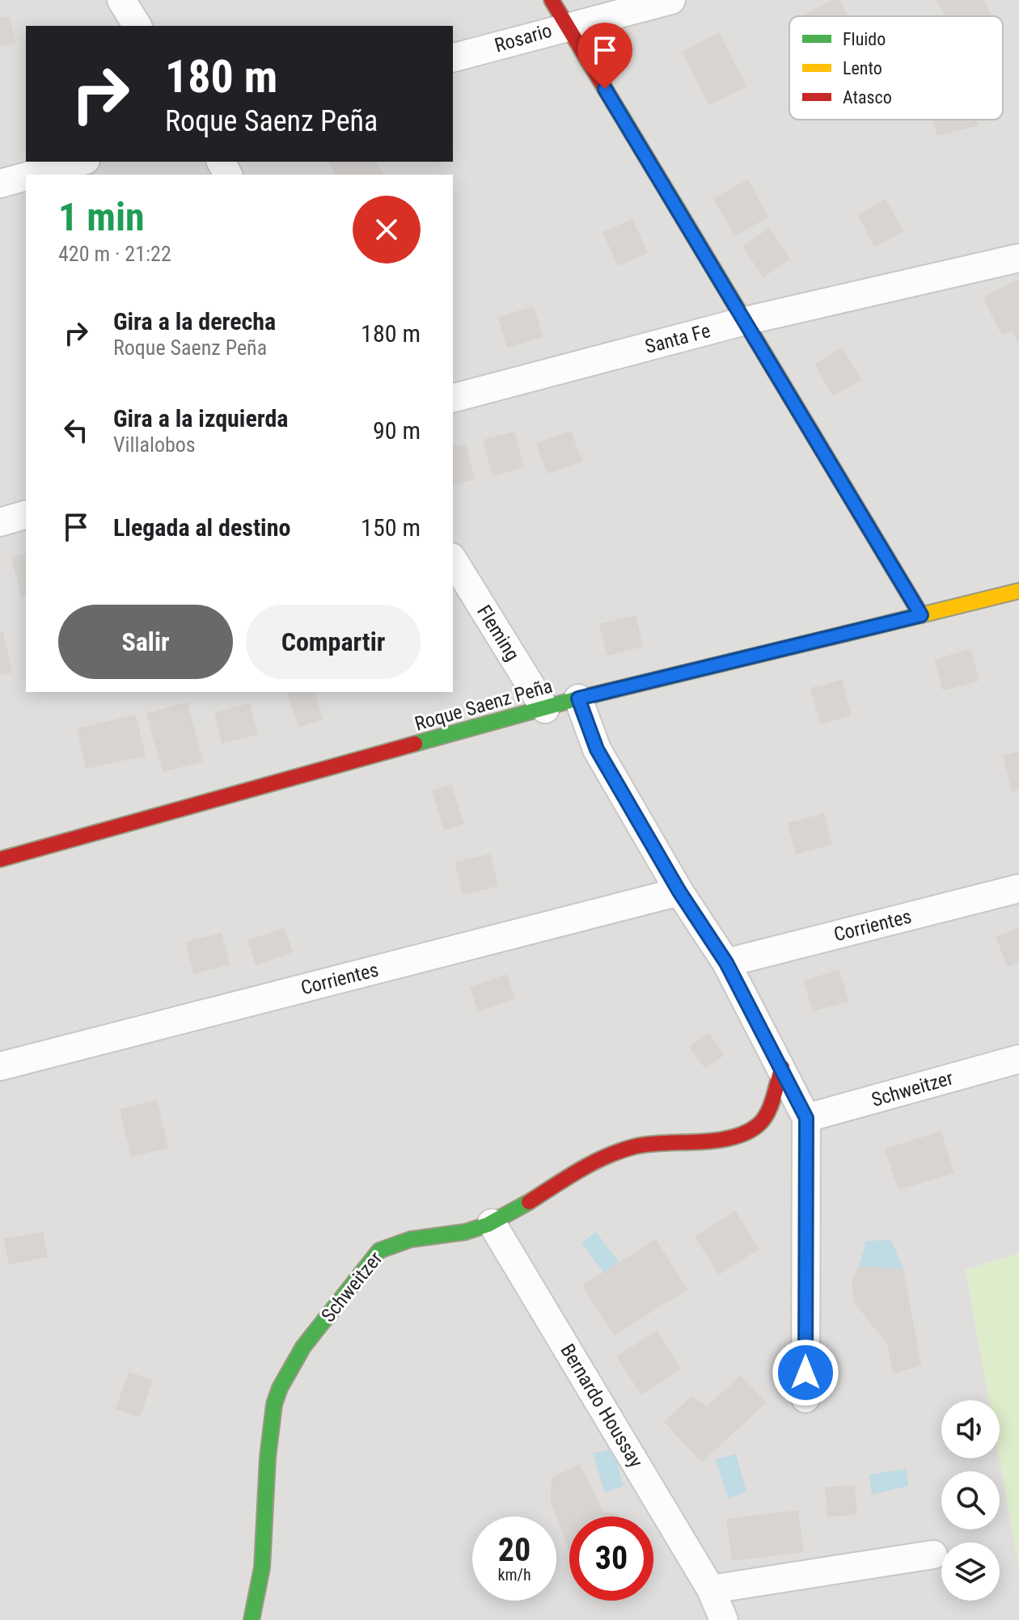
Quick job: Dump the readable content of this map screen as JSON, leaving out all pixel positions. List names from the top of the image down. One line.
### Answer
{"streets":{"street":["Rosario","Santa Fe","Fleming","Roque Saenz Peña","Corrientes","Schweitzer","Bernardo Houssay"]},"crossings":[["Fleming","Roque Saenz Peña"],["Schweitzer","Bernardo Houssay"]],"legend":["Fluido","Lento","Atasco"],"page":{"turn":["180 m","Roque Saenz Peña"],"heading":["1 min","420 m · 21:22"],"list":[{"name":"Gira a la derecha","note":"Roque Saenz Peña","value":"180 m"},{"name":"Gira a la izquierda","note":"Villalobos","value":"90 m"},{"name":"Llegada al destino","value":"150 m"}],"buttons":["Salir","Compartir"],"speed":"20 km/h","limit":"30"}}
